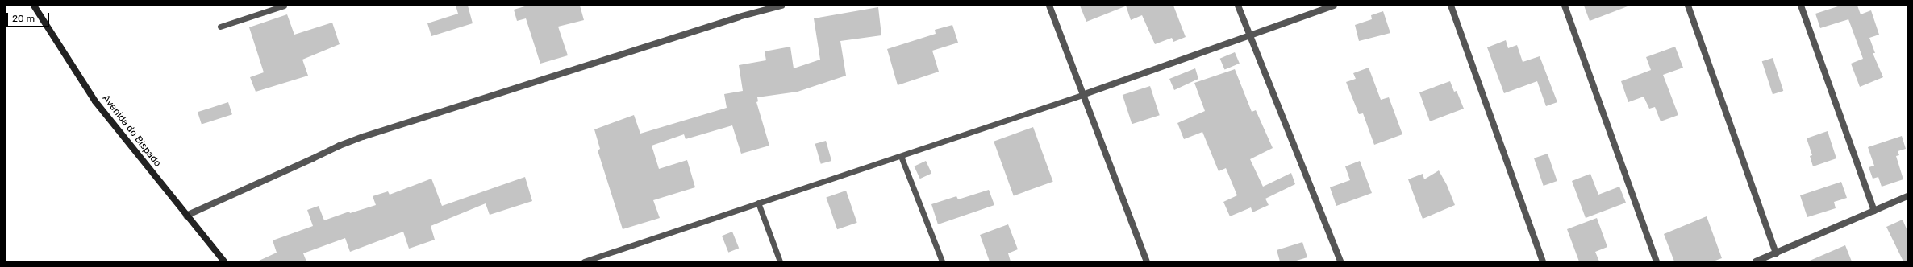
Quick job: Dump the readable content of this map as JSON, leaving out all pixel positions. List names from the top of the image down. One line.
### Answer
{"streets":{"main road":["Avenida do Bispado"]},"scale_bar":"20 m"}
